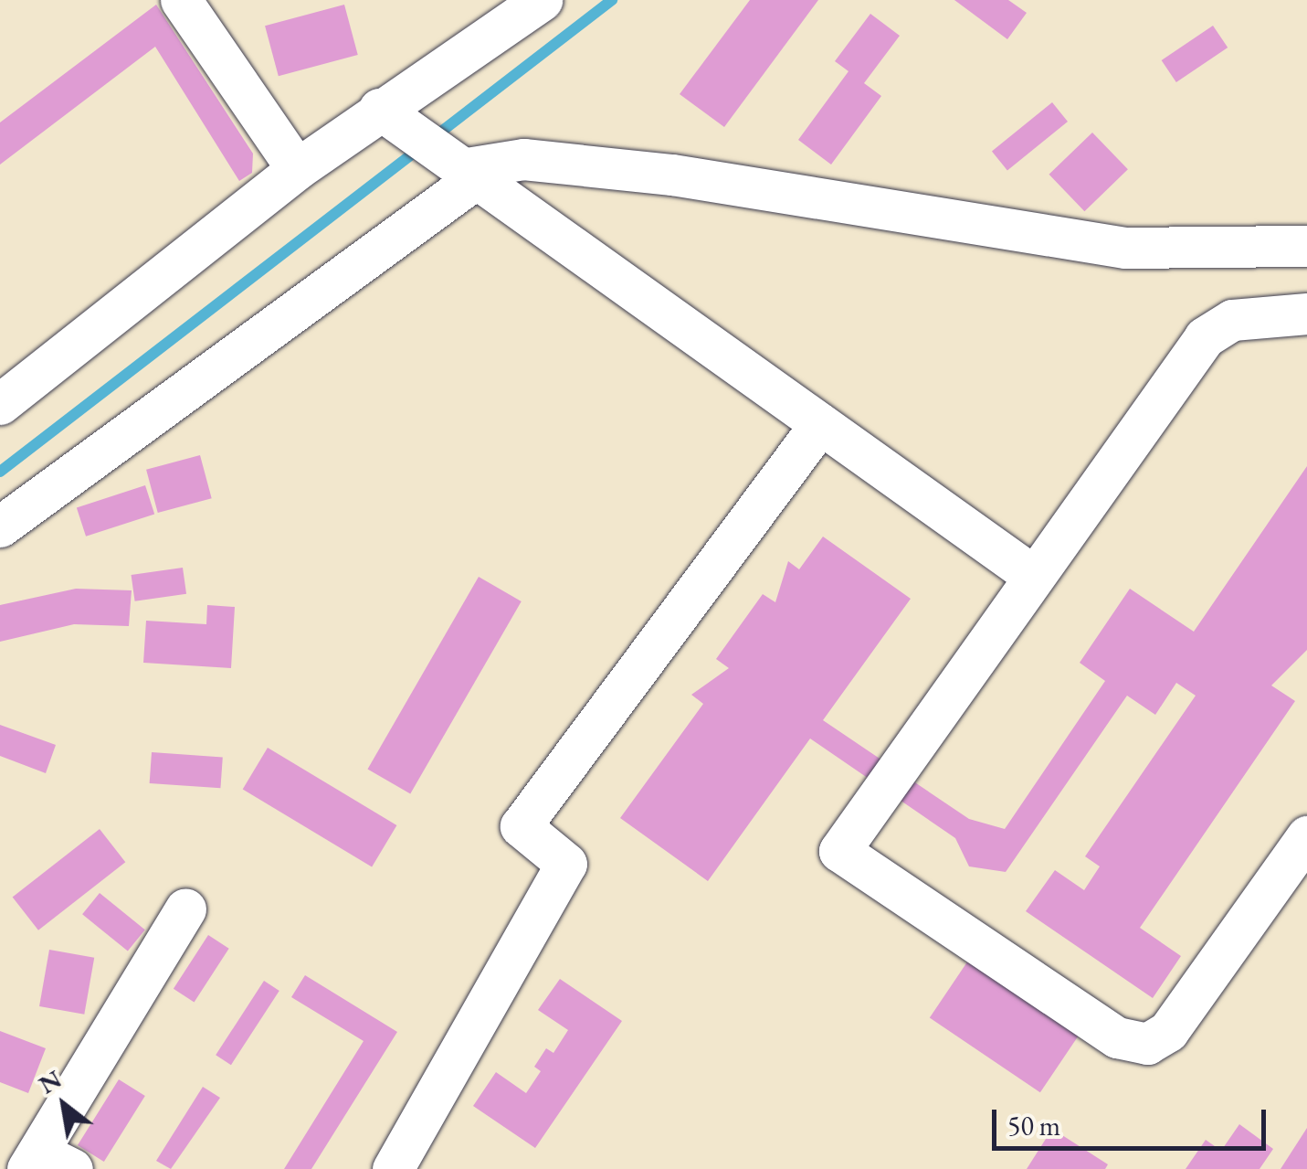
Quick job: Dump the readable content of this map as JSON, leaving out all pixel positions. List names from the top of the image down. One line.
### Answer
{"scale_bar":"50 m","north":"top left"}
